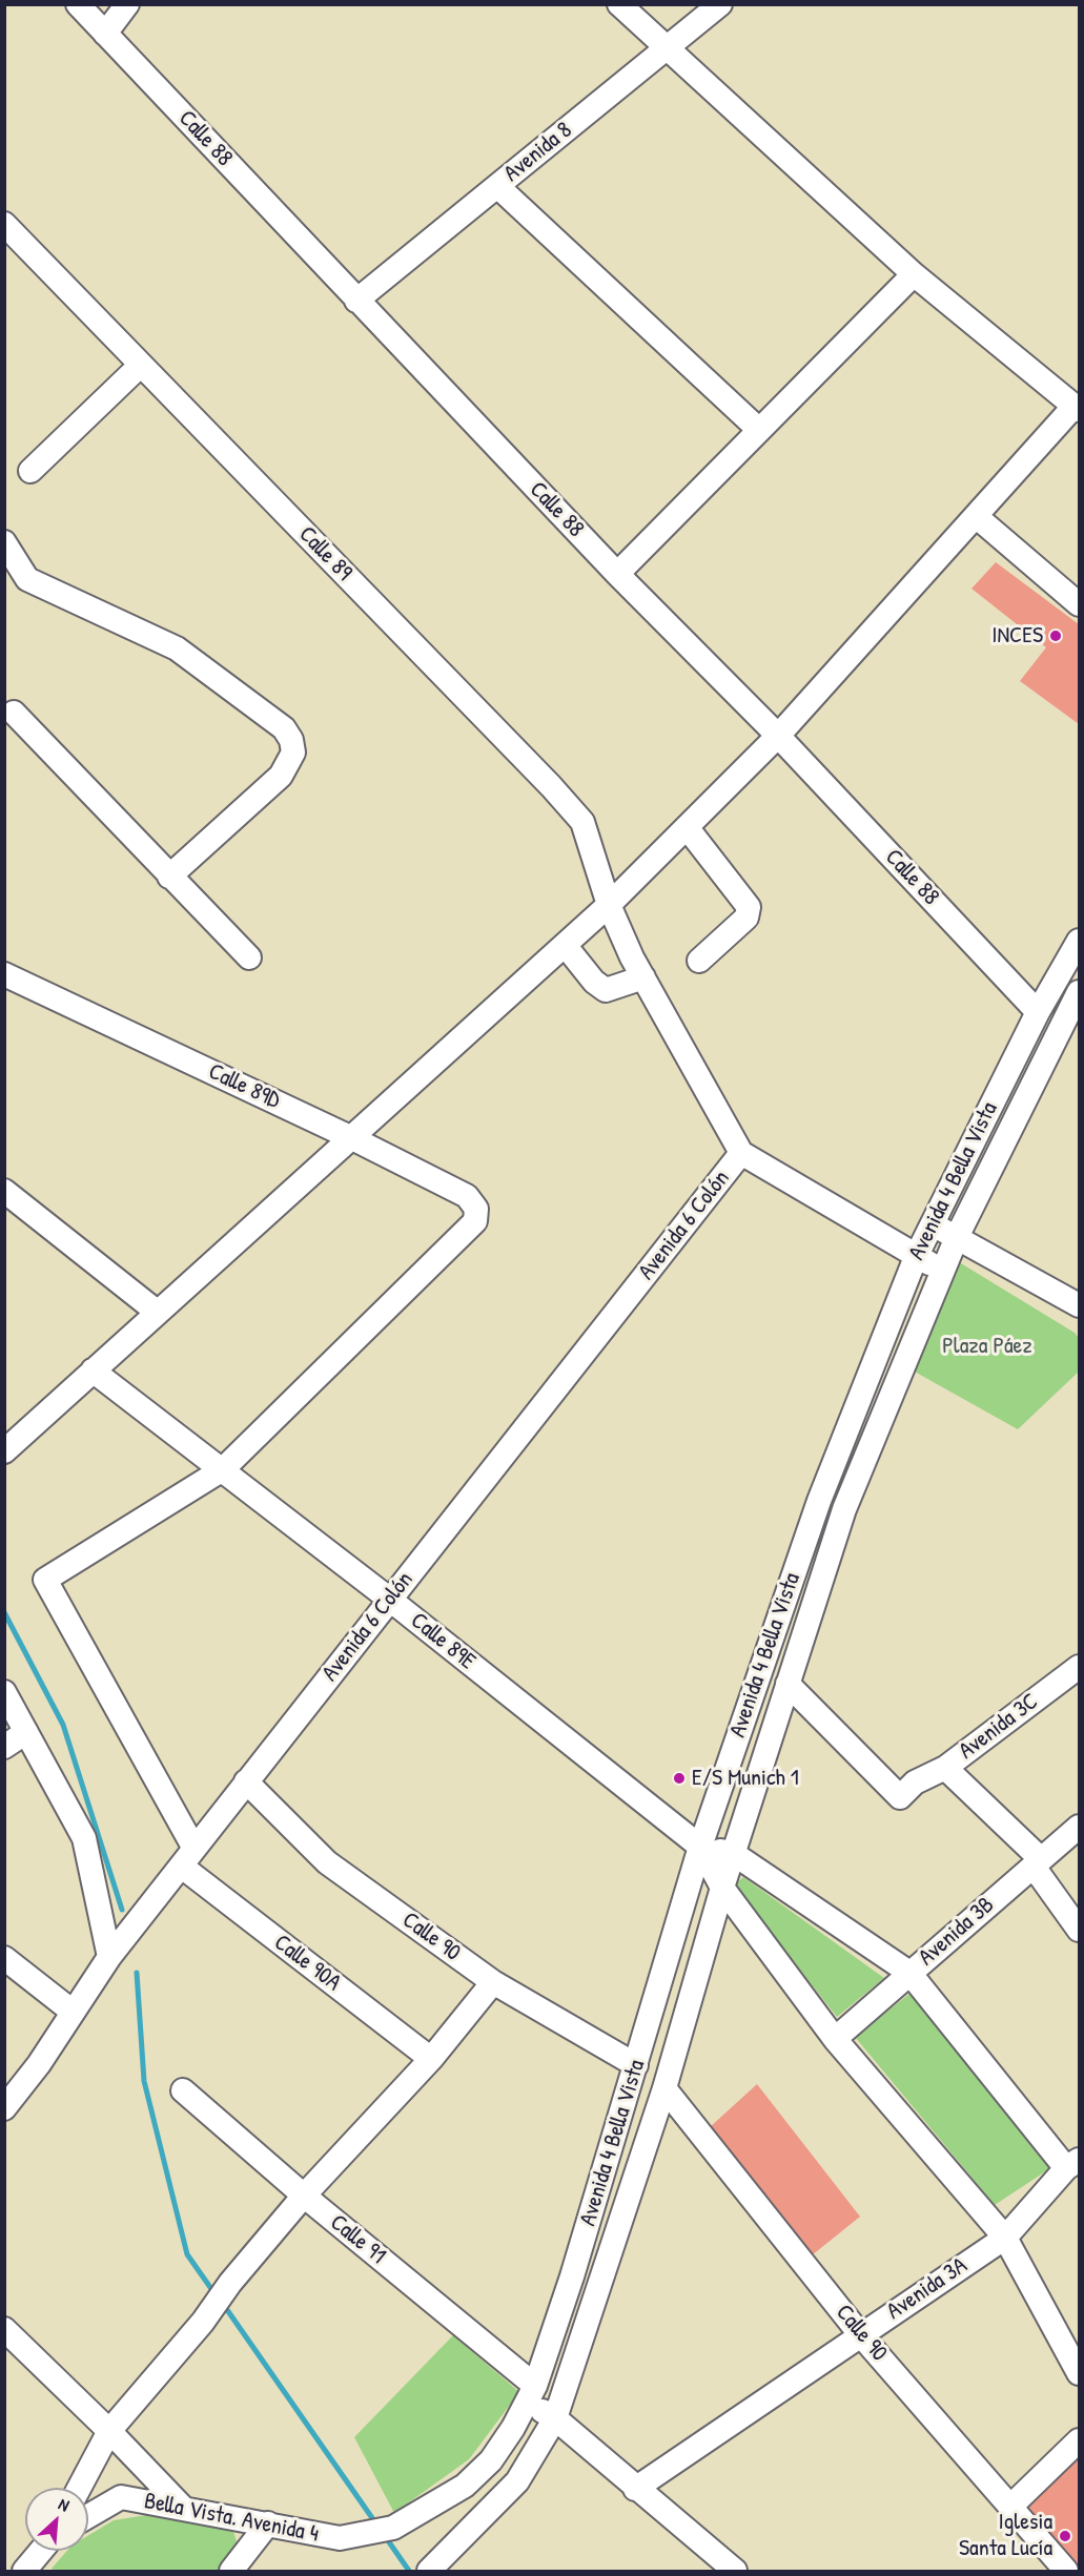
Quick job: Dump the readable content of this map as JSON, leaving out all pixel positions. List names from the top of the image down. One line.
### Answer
{"streets":{"street":["Calle 88","Avenida 8","Calle 89","Calle 89D","Avenida 4 Bella Vista","Avenida 6 Colón","Calle 89E","Avenida 3C","Avenida 3B","Calle 90","Calle 90A","Calle 91","Avenida 3A","Bella Vista. Avenida 4"]},"crossings":[["Calle 88","Avenida 8"],["Calle 88","Avenida 4 Bella Vista"],["Calle 89","Avenida 6 Colón"],["Calle 89D","Calle 89E"],["Avenida 4 Bella Vista","Calle 89E"],["Avenida 4 Bella Vista","Avenida 3C"],["Avenida 4 Bella Vista","Calle 90"],["Avenida 4 Bella Vista","Calle 91"],["Avenida 4 Bella Vista","Bella Vista. Avenida 4"],["Avenida 6 Colón","Calle 89E"],["Avenida 6 Colón","Calle 90"],["Avenida 6 Colón","Calle 90A"],["Calle 90","Avenida 3A"],["Calle 91","Avenida 3A"]],"parks":["Plaza Páez"],"places":["INCES","E/S Munich 1","Iglesia Santa Lucía"],"north":"top right"}
